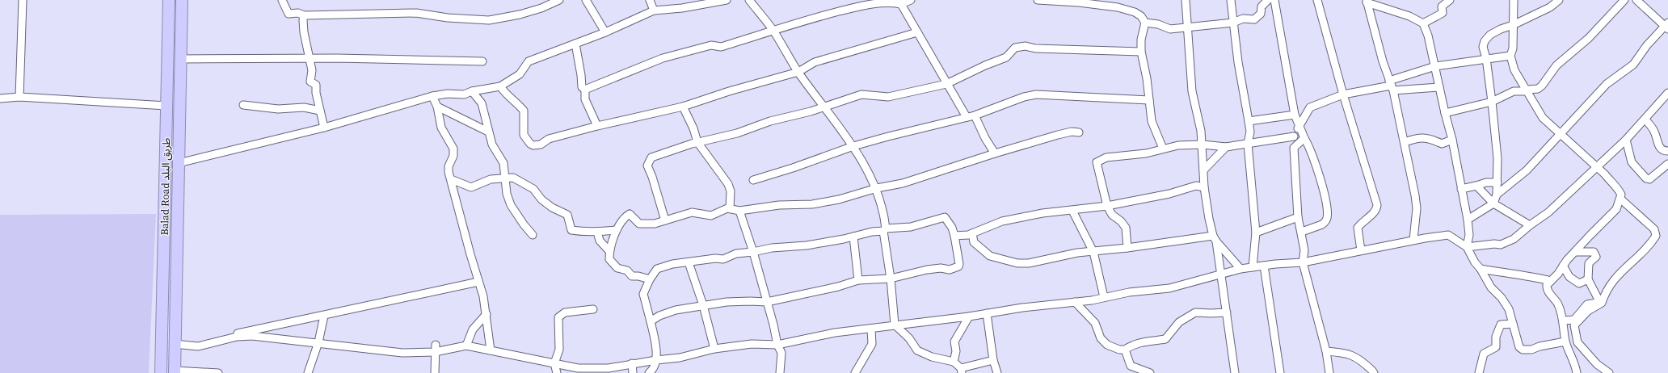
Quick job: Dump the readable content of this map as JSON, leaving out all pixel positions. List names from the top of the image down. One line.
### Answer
{"streets":{"highway":["Balad Road طريق البلد"]}}
